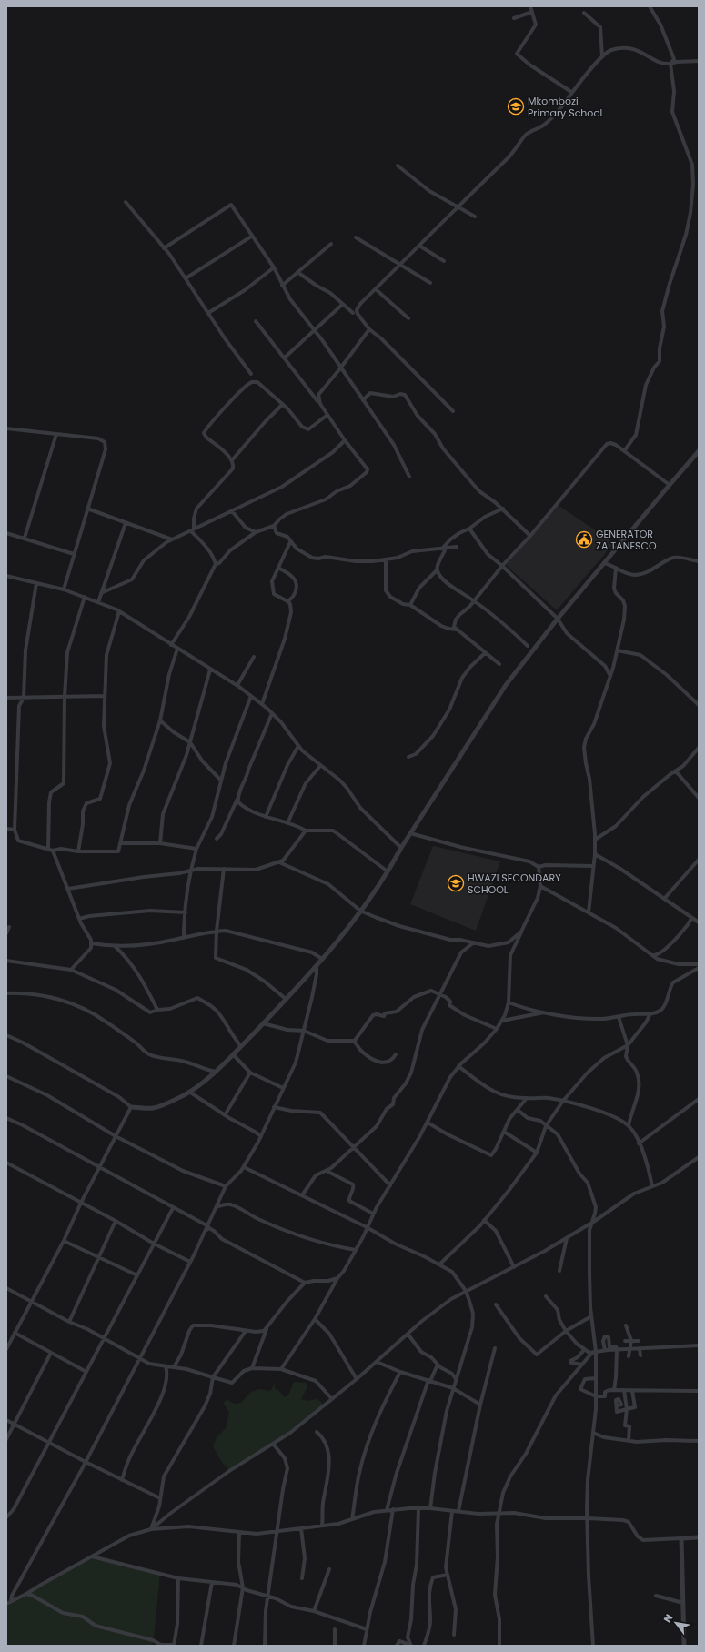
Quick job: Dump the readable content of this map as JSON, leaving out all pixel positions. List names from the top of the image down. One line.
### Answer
{"places":{"school or university":["Mkombozi Primary School","HWAZI SECONDARY SCHOOL"],"public building":["GENERATOR ZA TANESCO"]},"north":"top left"}
